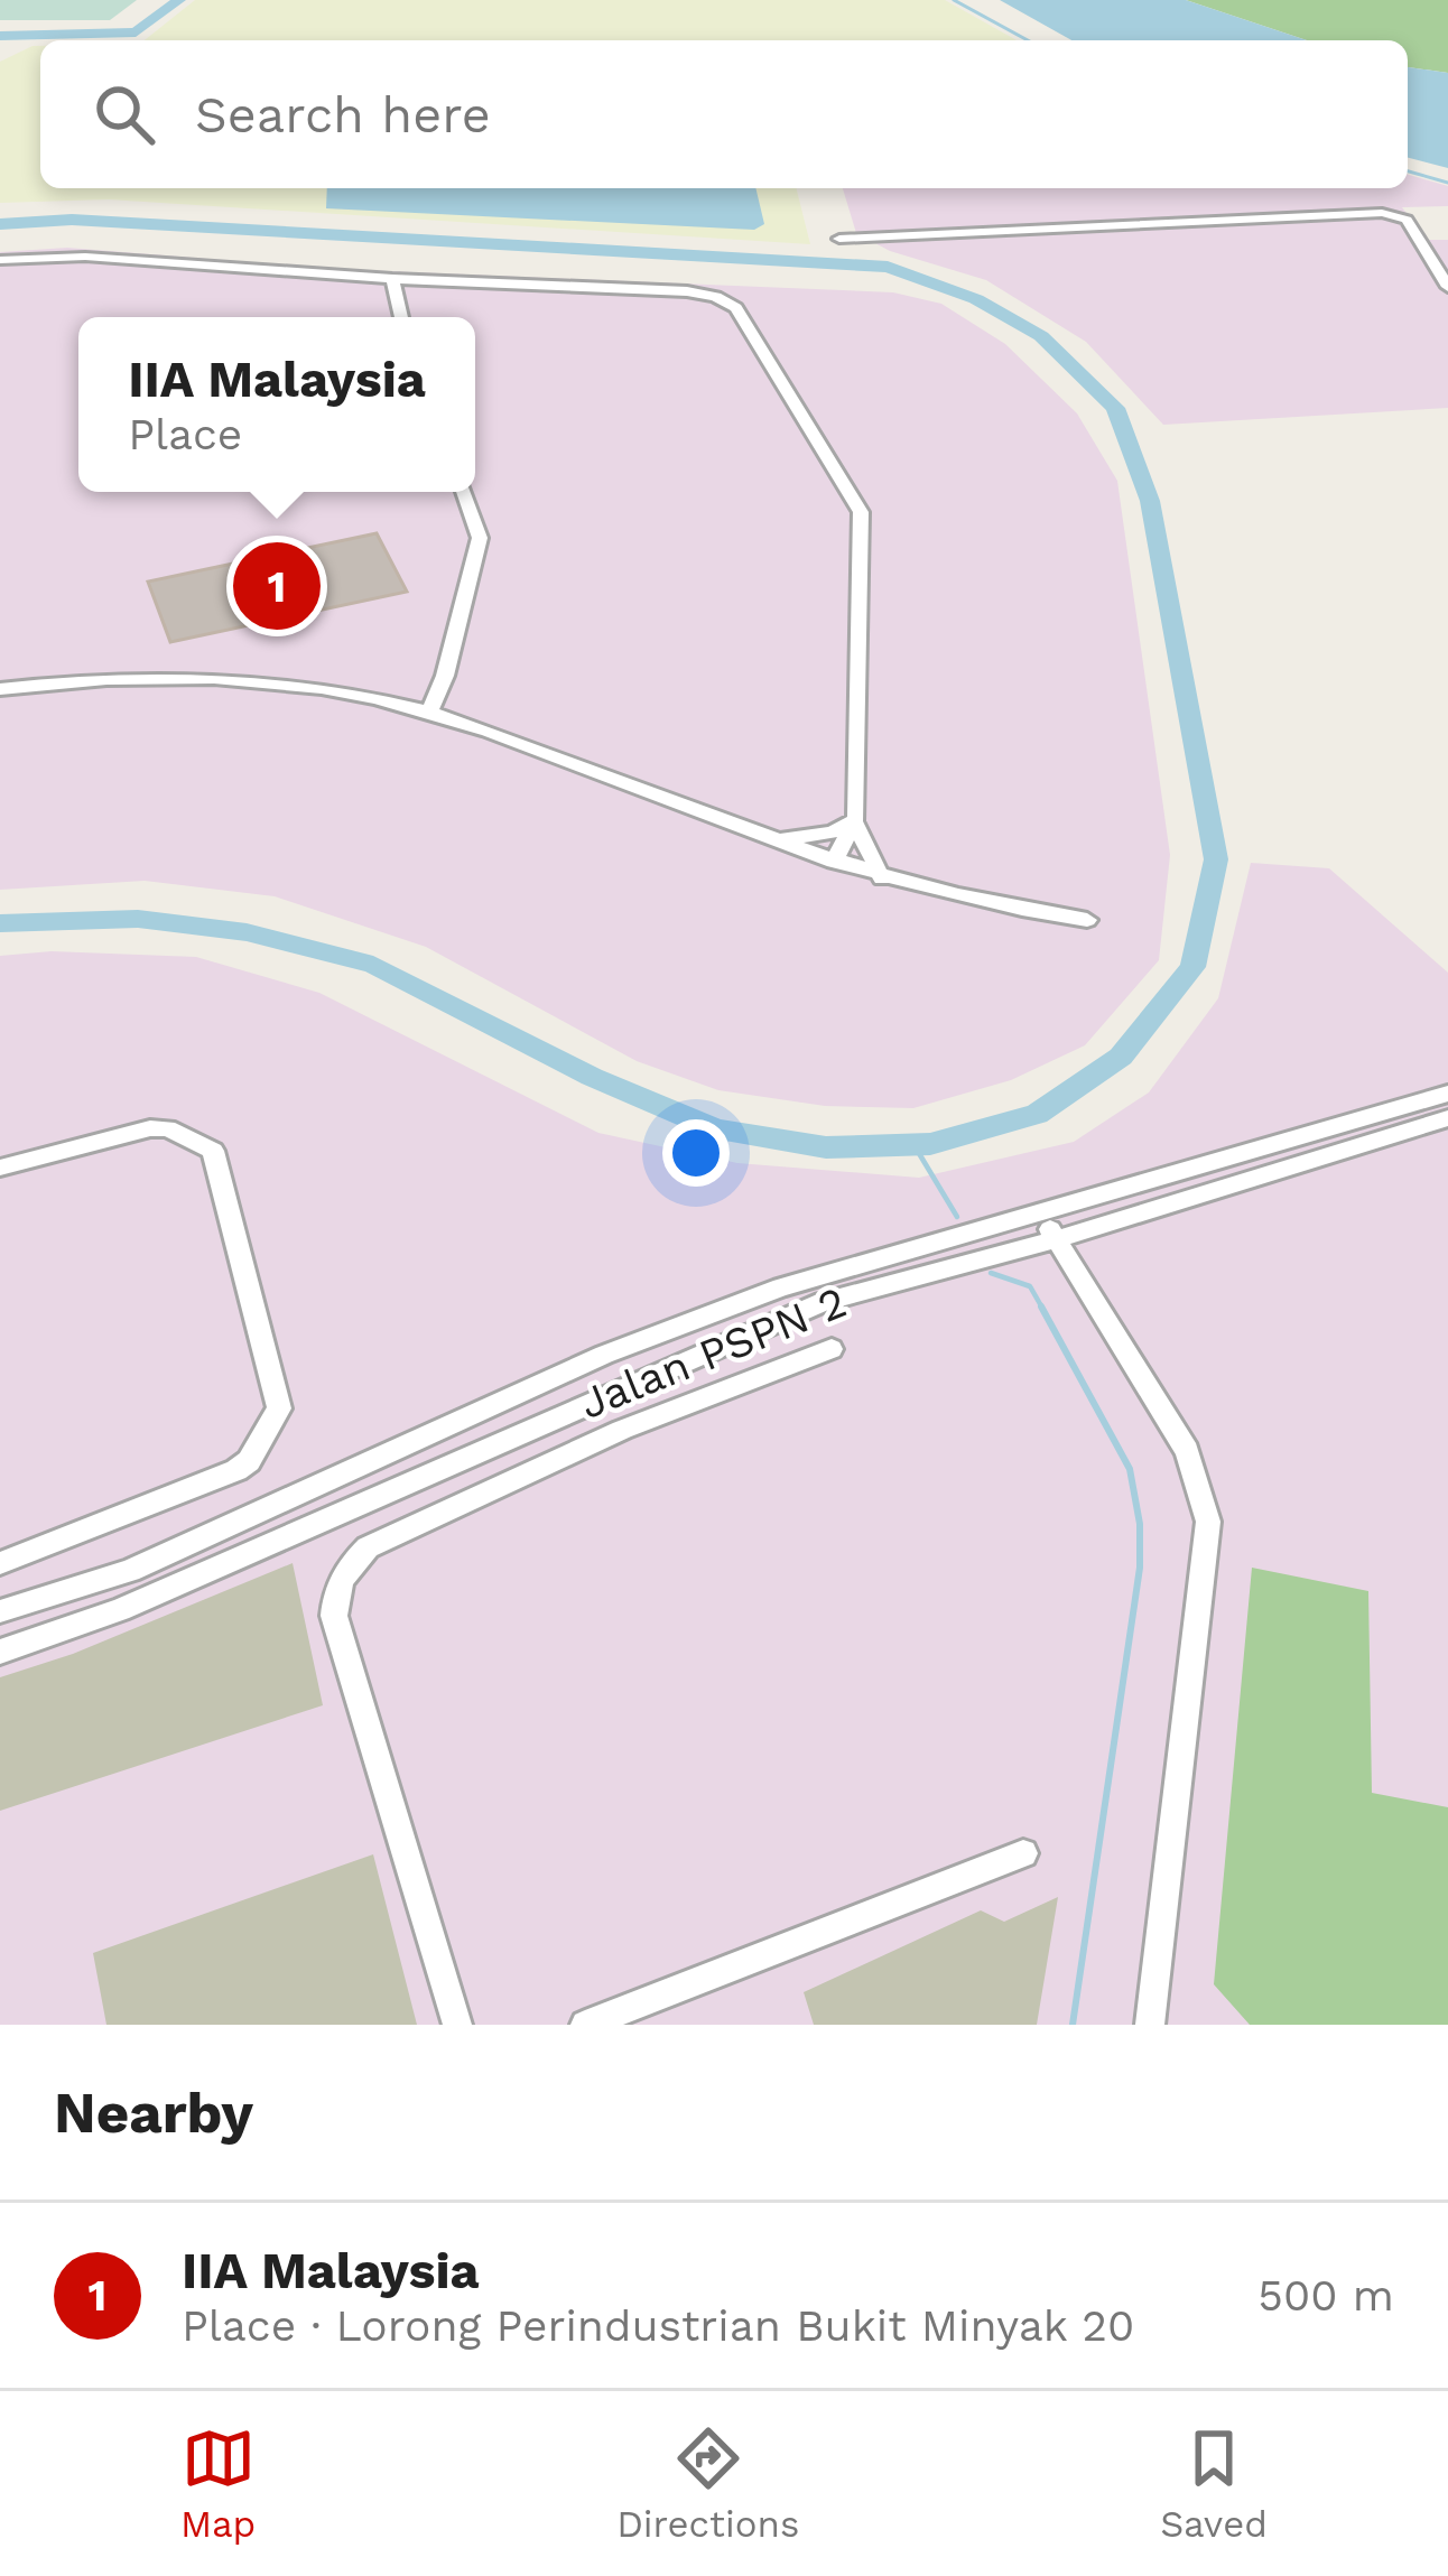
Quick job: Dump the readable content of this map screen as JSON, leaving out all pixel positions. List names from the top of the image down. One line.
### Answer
{"streets":{"street":["Jalan PSPN 2"]},"page":{"search":"Search here","popup":["IIA Malaysia","Place"],"pins":"1","heading":"Nearby","list":[{"mark":"1","name":"IIA Malaysia","note":"Place · Lorong Perindustrian Bukit Minyak 20","value":"500 m"}],"nav":["Map","Directions","Saved"]}}
